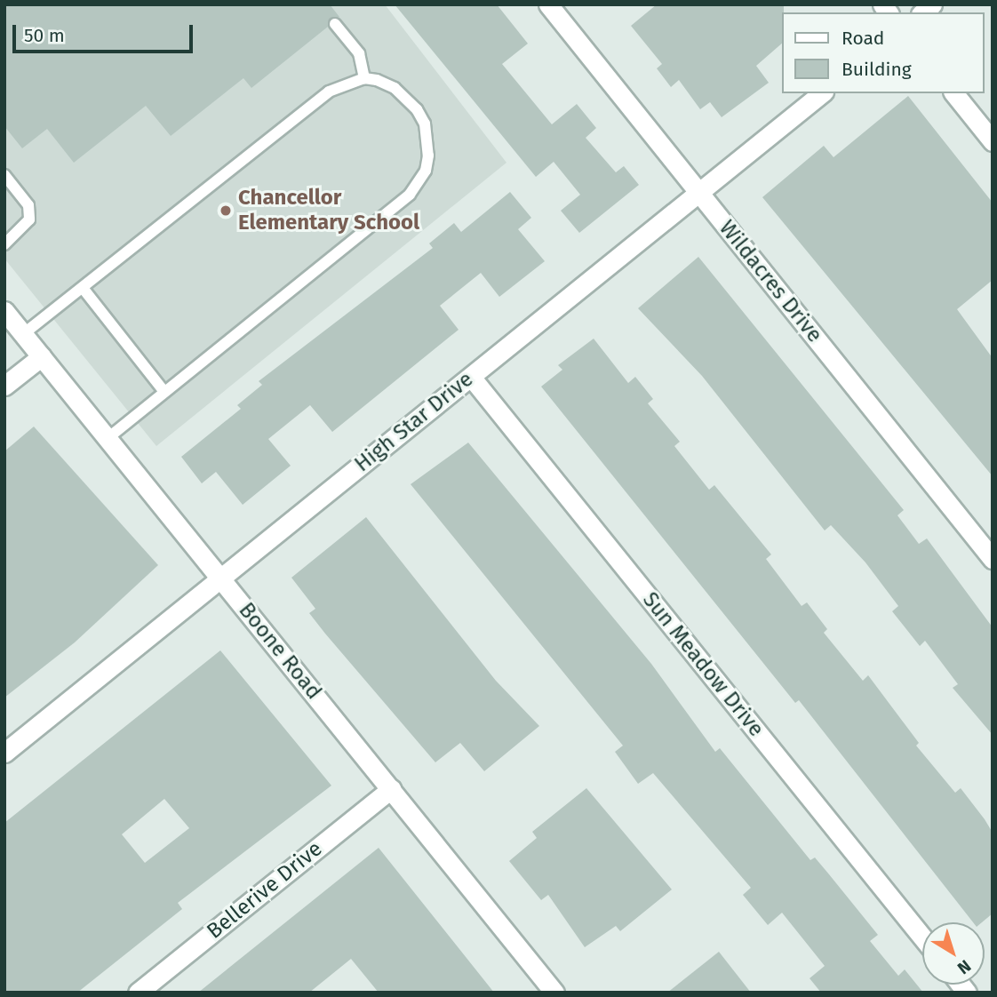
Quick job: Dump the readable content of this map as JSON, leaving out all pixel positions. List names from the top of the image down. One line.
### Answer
{"streets":{"street":["Wildacres Drive","High Star Drive","Boone Road","Sun Meadow Drive","Bellerive Drive"]},"crossings":[["Wildacres Drive","High Star Drive"],["High Star Drive","Boone Road"],["High Star Drive","Sun Meadow Drive"],["Boone Road","Bellerive Drive"]],"places":["Chancellor Elementary School"],"legend":["Road","Building"],"scale_bar":"50 m","north":"bottom right"}
